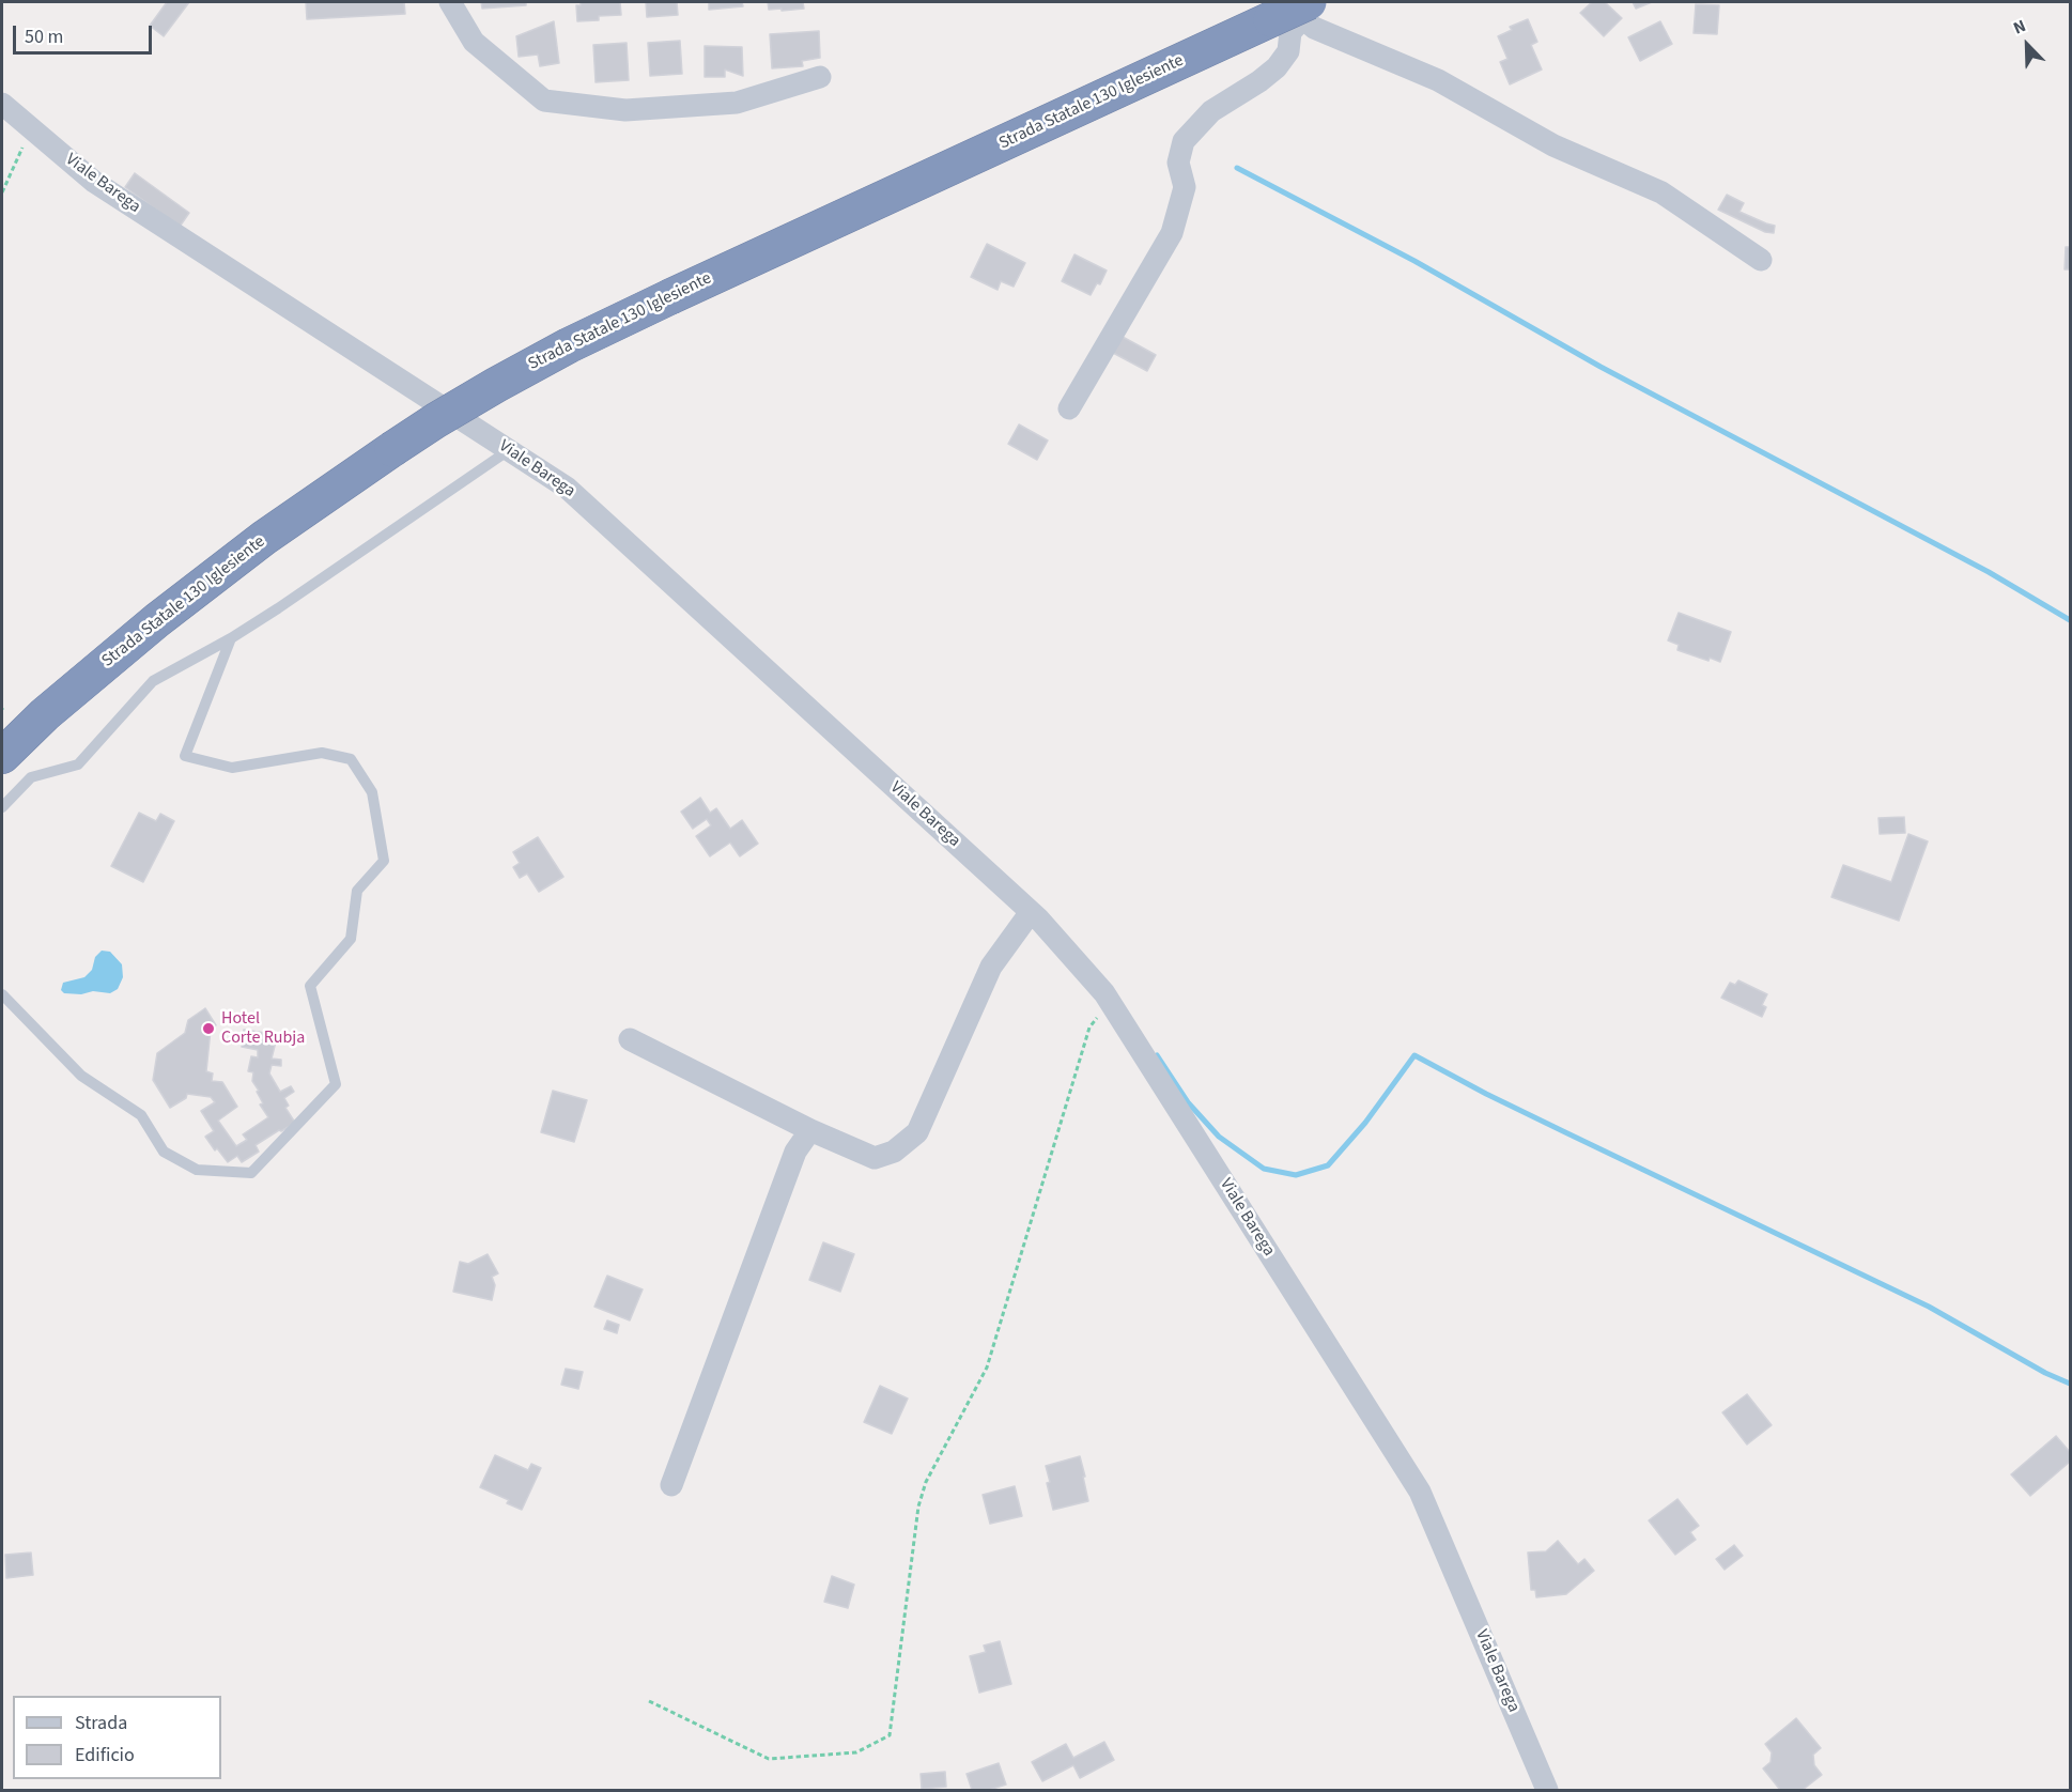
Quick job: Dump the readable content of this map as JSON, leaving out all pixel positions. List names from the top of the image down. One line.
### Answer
{"streets":{"highway":["Strada Statale 130 Iglesiente"],"street":["Viale Barega"]},"places":["Hotel Corte Rubja"],"legend":["Strada","Edificio"],"scale_bar":"50 m","north":"top left"}
